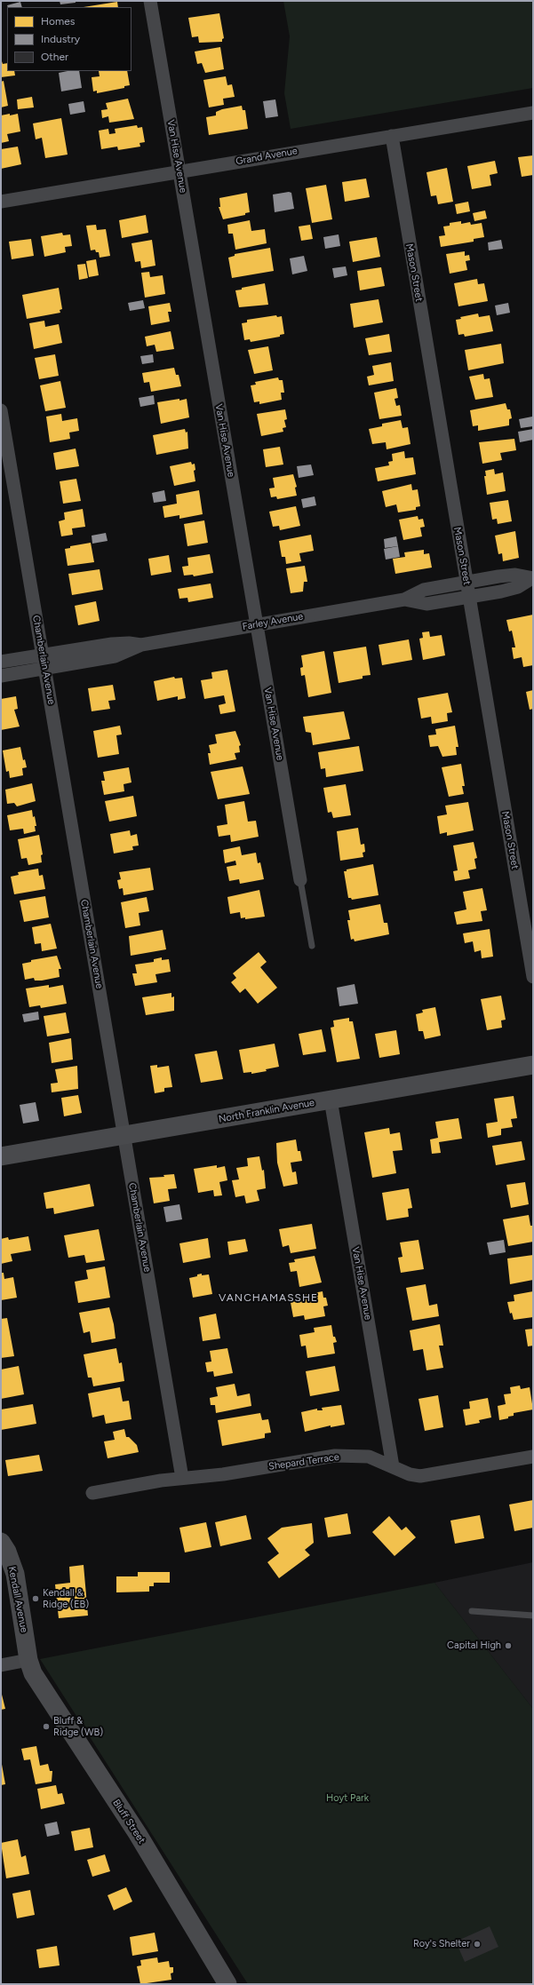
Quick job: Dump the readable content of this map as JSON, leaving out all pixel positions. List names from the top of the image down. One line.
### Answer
{"streets":{"street":["Van Hise Avenue","Grand Avenue","Mason Street","Farley Avenue","Chamberlain Avenue","North Franklin Avenue","Shepard Terrace","Kendall Avenue","Bluff Street"]},"crossings":[["Van Hise Avenue","Grand Avenue"],["Van Hise Avenue","Farley Avenue"],["Van Hise Avenue","North Franklin Avenue"],["Van Hise Avenue","Shepard Terrace"],["Grand Avenue","Mason Street"],["Mason Street","Farley Avenue"],["Farley Avenue","Chamberlain Avenue"],["Chamberlain Avenue","North Franklin Avenue"],["Chamberlain Avenue","Shepard Terrace"],["Kendall Avenue","Bluff Street"]],"districts":["VANCHAMASSHE"],"parks":["Hoyt Park"],"places":["Kendall & Ridge (EB)","Capital High","Bluff & Ridge (WB)","Roy's Shelter"],"legend":["Homes","Industry","Other"]}
